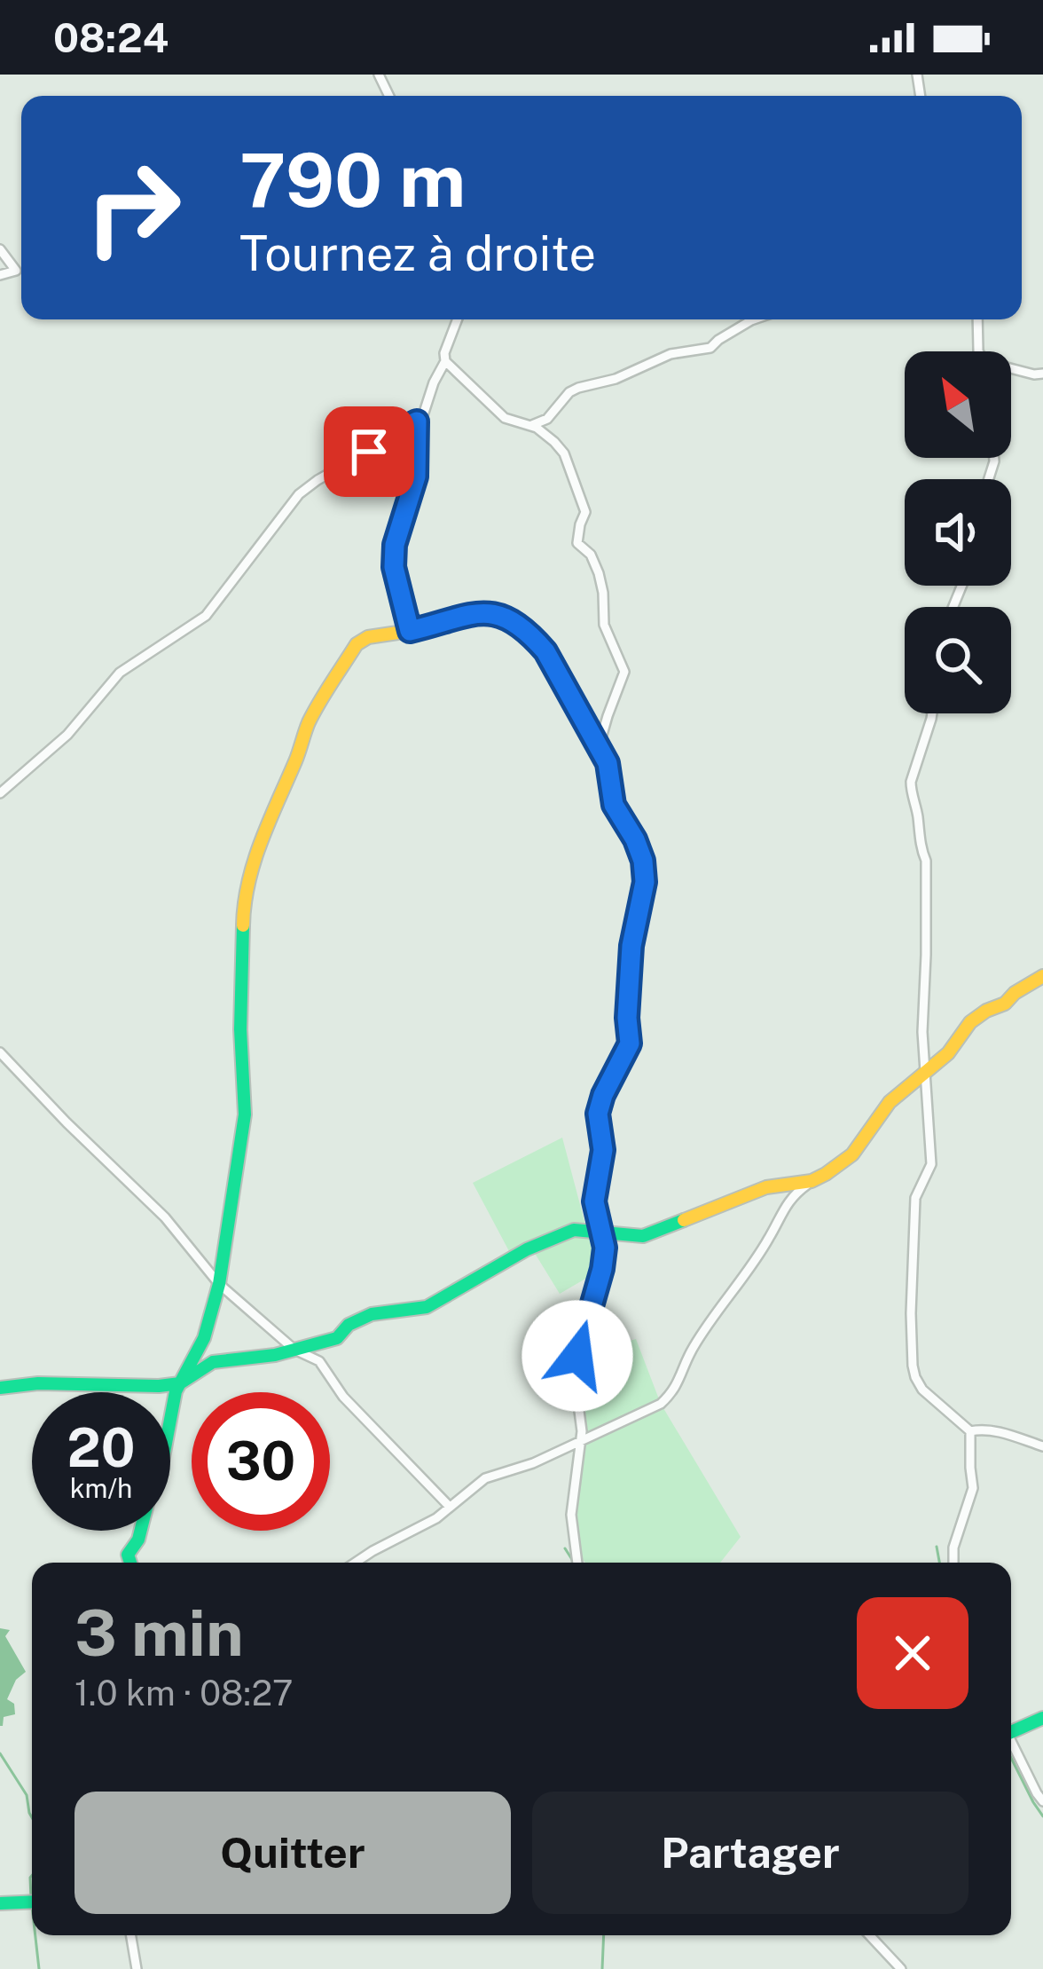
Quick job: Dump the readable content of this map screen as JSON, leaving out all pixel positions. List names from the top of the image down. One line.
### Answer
{"north":"top left","page":{"status":"08:24","turn":["790 m","Tournez à droite"],"speed":"20 km/h","limit":"30","heading":["3 min","1.0 km · 08:27"],"buttons":["Quitter","Partager"]}}
